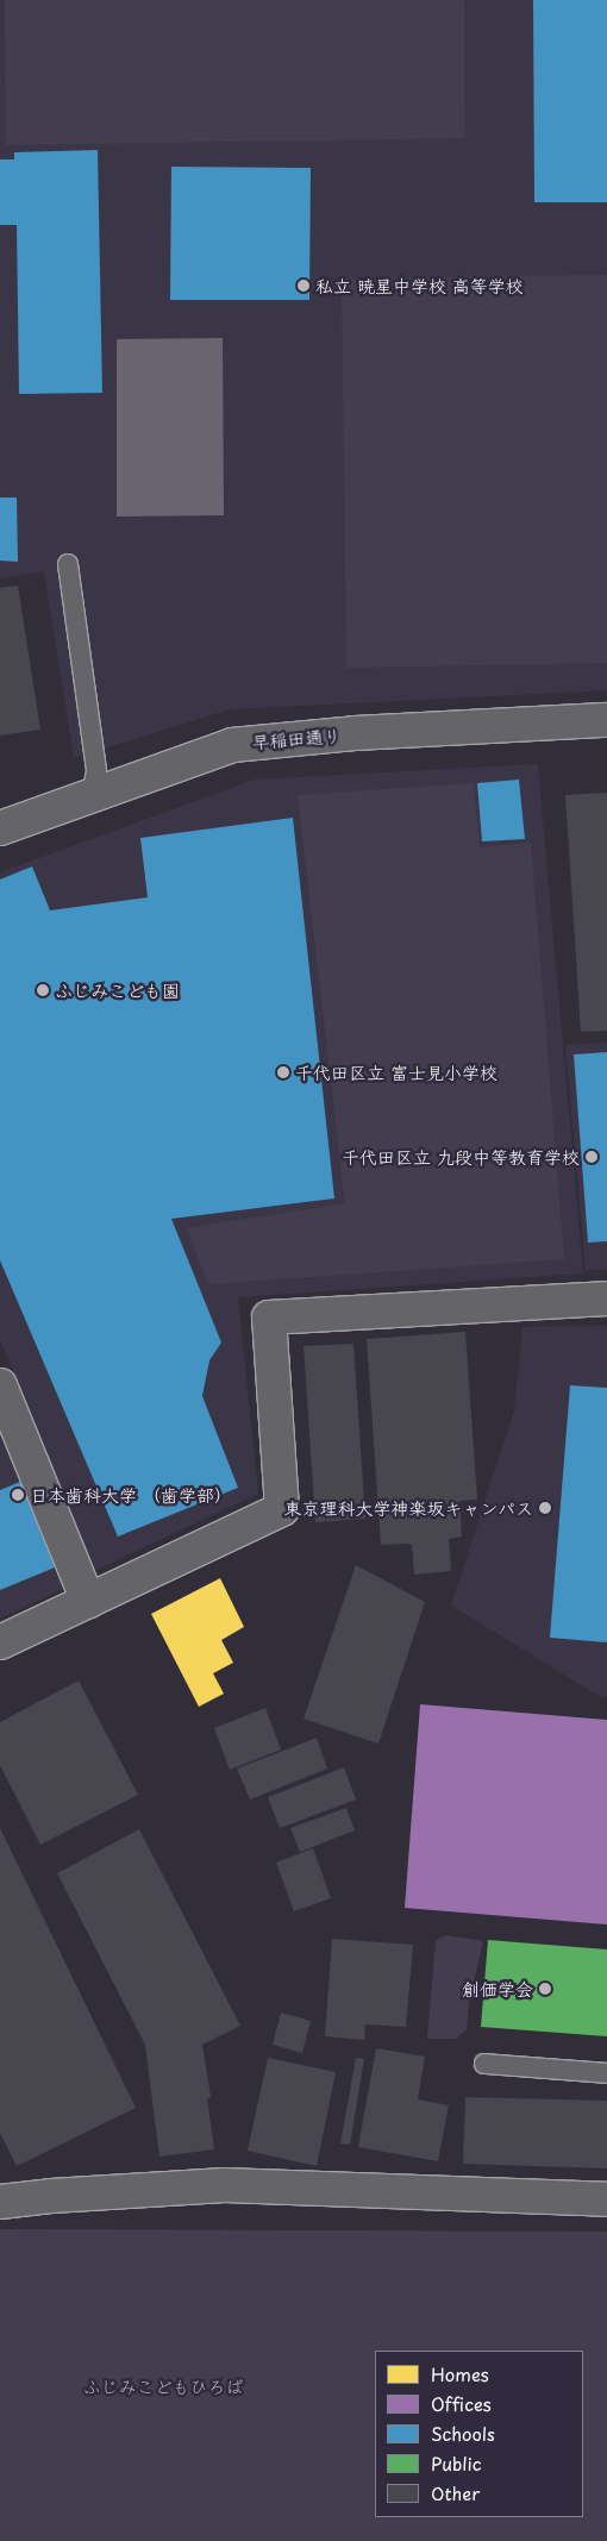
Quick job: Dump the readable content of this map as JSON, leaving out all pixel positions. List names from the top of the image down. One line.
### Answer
{"streets":{"street":["早稲田通り"]},"parks":["ふじみこどもひろば"],"places":["私立 暁星中学校 高等学校","ふじみこども園","千代田区立 富士見小学校","千代田区立 九段中等教育学校","日本歯科大学 （歯学部）","東京理科大学神楽坂キャンパス","創価学会"],"legend":["Homes","Offices","Schools","Public","Other"]}
